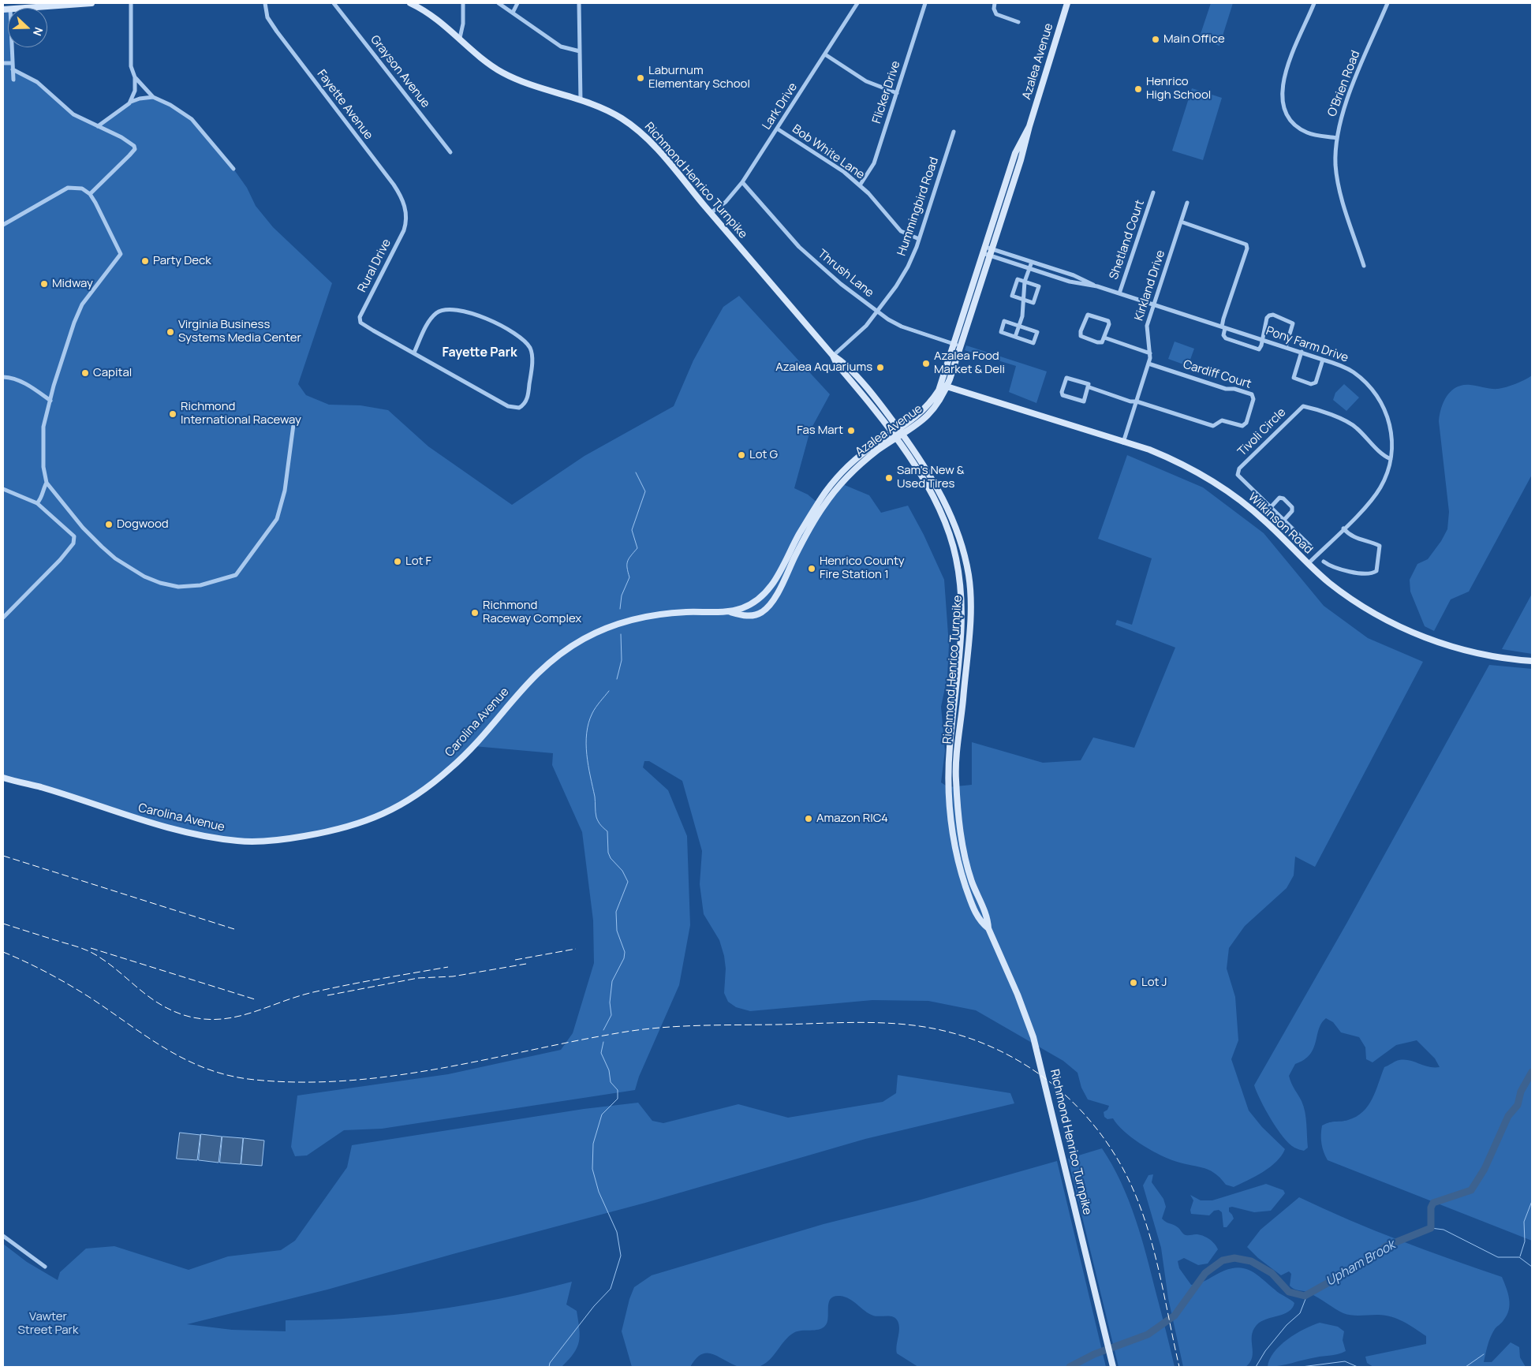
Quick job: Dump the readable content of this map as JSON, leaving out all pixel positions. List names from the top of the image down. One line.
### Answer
{"streets":{"main road":["Azalea Avenue","Richmond Henrico Turnpike","Wilkinson Road","Carolina Avenue"],"street":["Grayson Avenue","O'Brien Road","Flicker Drive","Fayette Avenue","Lark Drive","Bob White Lane","Hummingbird Road","Shetland Court","Rural Drive","Thrush Lane","Kirkland Drive","Pony Farm Drive","Cardiff Court","Tivoli Circle"]},"crossings":[["Azalea Avenue","Richmond Henrico Turnpike"],["Azalea Avenue","Thrush Lane"],["Azalea Avenue","Pony Farm Drive"],["Azalea Avenue","Wilkinson Road"],["Azalea Avenue","Carolina Avenue"],["Flicker Drive","Bob White Lane"],["Fayette Avenue","Rural Drive"],["Lark Drive","Bob White Lane"],["Lark Drive","Richmond Henrico Turnpike"],["Lark Drive","Thrush Lane"],["Bob White Lane","Hummingbird Road"],["Richmond Henrico Turnpike","Hummingbird Road"],["Hummingbird Road","Thrush Lane"],["Shetland Court","Pony Farm Drive"],["Kirkland Drive","Pony Farm Drive"],["Kirkland Drive","Cardiff Court"],["Kirkland Drive","Wilkinson Road"],["Pony Farm Drive","Tivoli Circle"],["Pony Farm Drive","Wilkinson Road"]],"districts":["Fayette Park"],"water":["Upham Brook"],"parks":["Vawter Street Park"],"places":["Main Office","Laburnum Elementary School","Henrico High School","Party Deck","Midway","Virginia Business Systems Media Center","Azalea Food Market & Deli","Azalea Aquariums","Capital","Richmond International Raceway","Fas Mart","Lot G","Sam's New & Used Tires","Dogwood","Lot F","Henrico County Fire Station 1","Richmond Raceway Complex","Amazon RIC4","Lot J"],"north":"right"}
